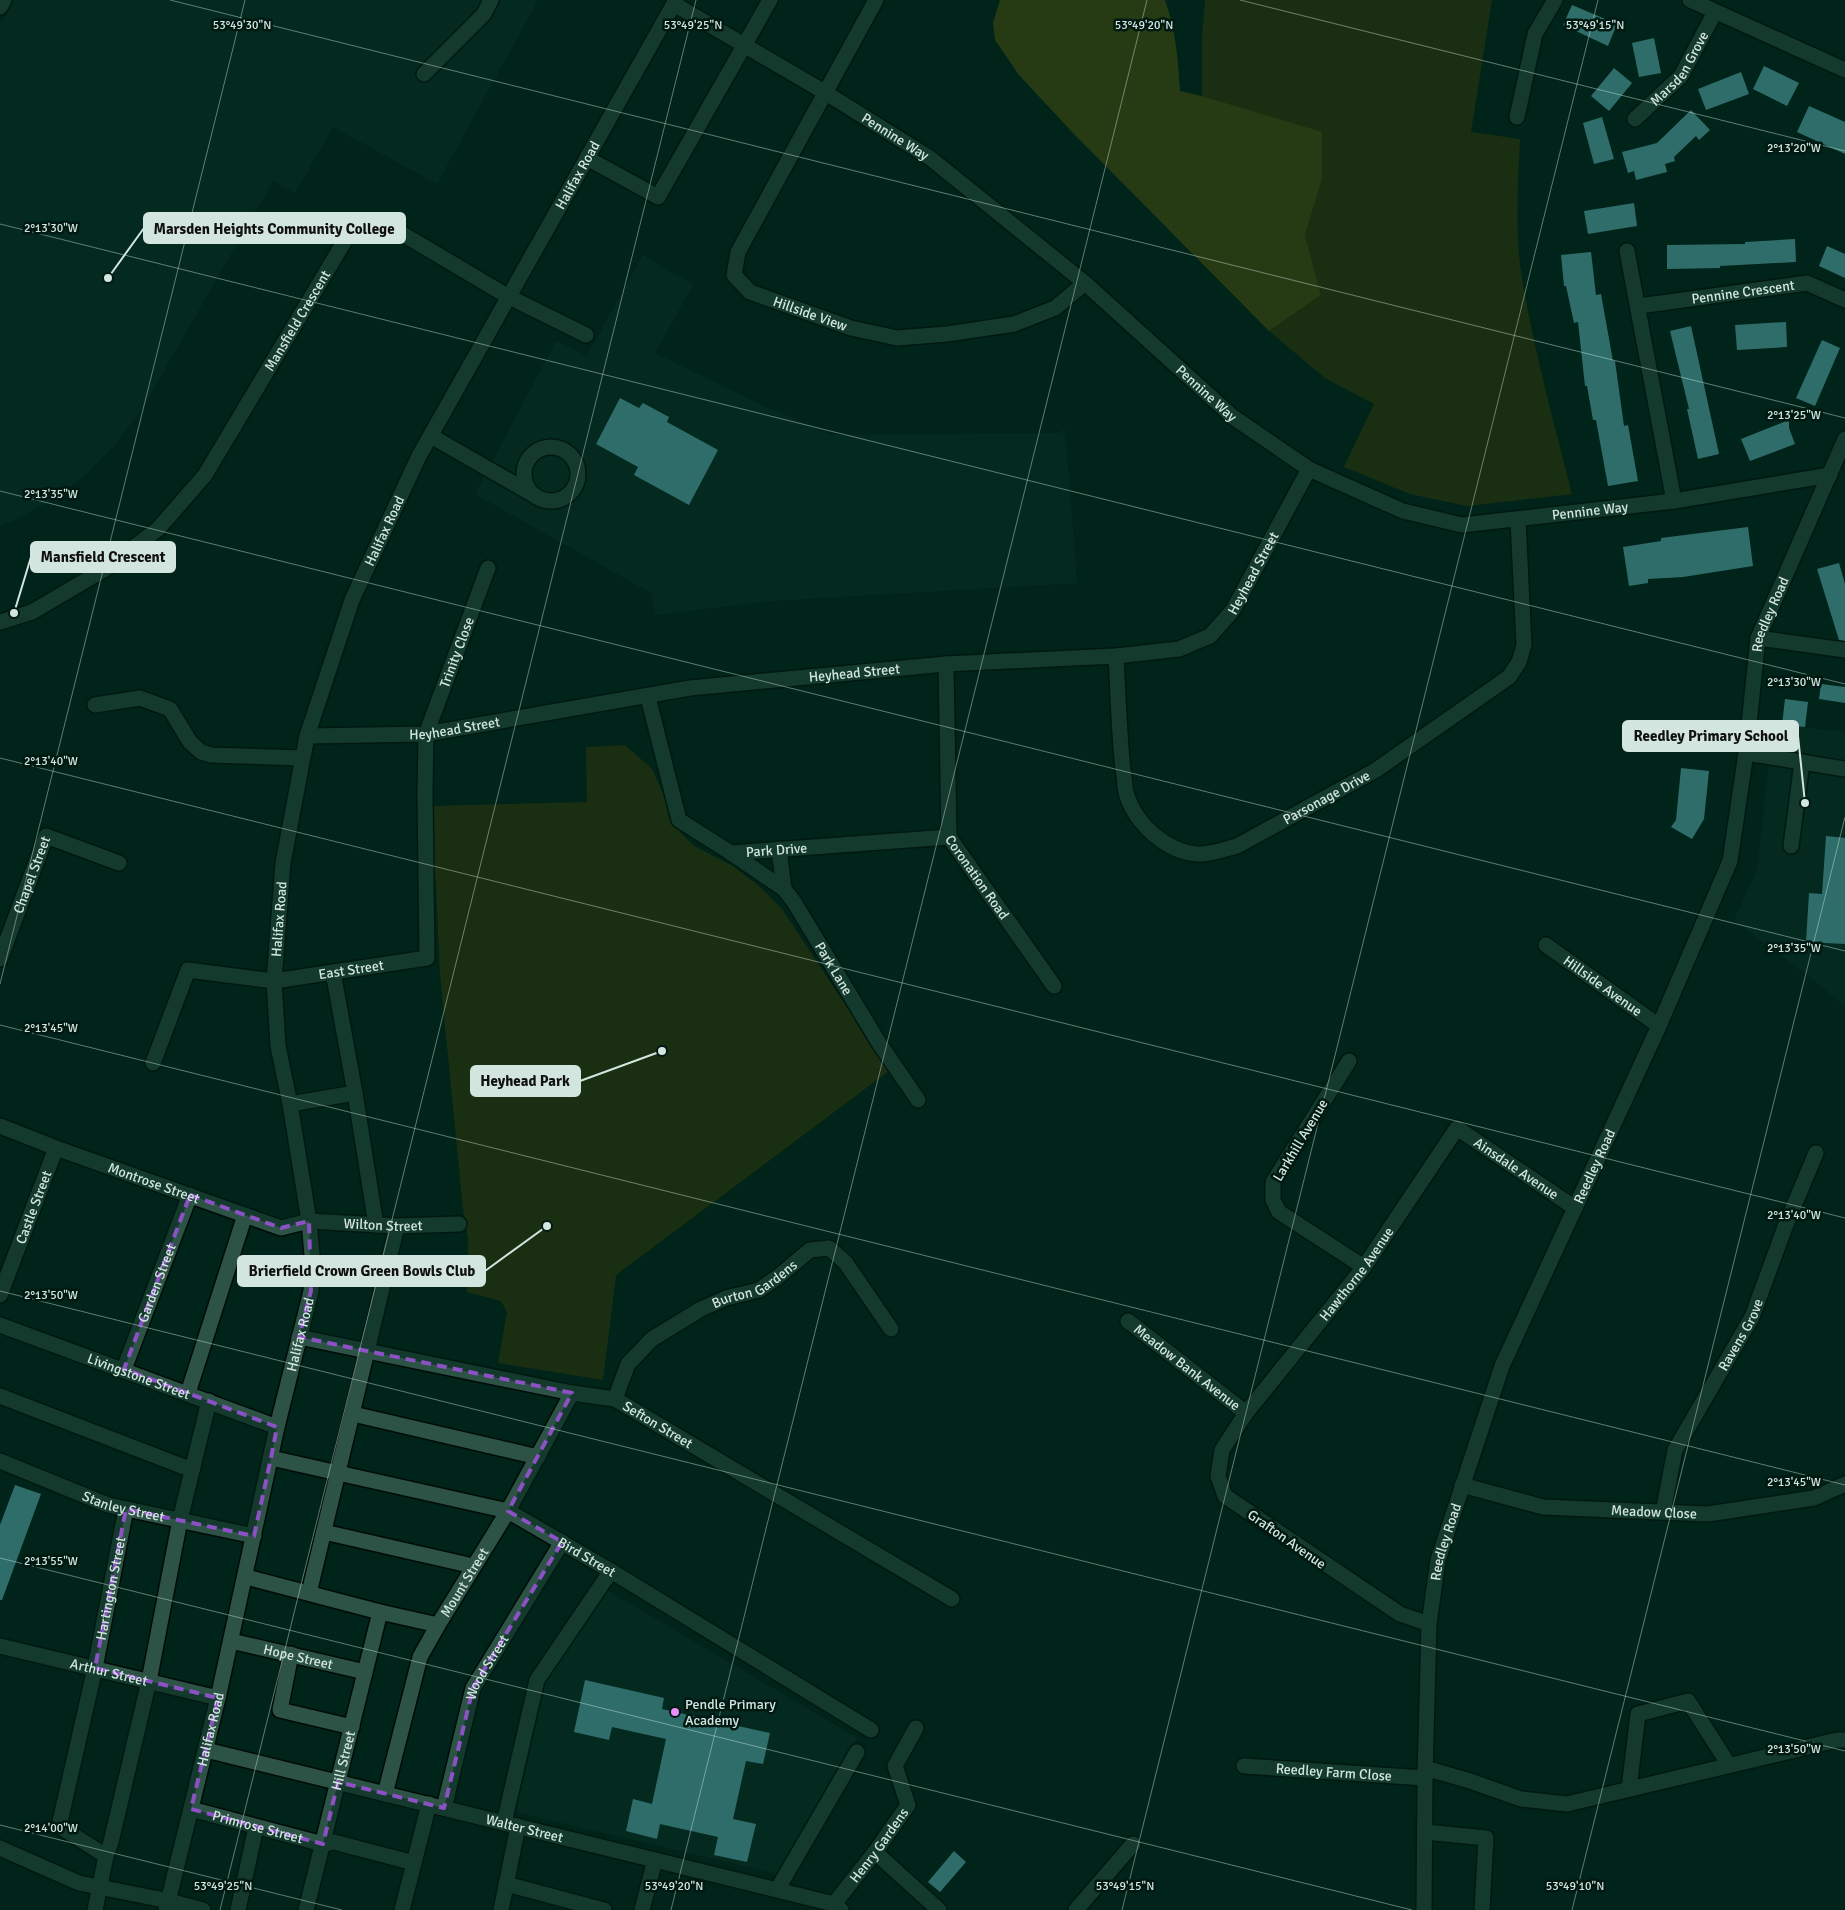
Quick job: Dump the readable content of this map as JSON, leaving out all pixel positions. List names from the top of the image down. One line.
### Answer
{"streets":{"street":["Marsden Grove","Pennine Way","Halifax Road","Pennine Crescent","Hillside View","Mansfield Crescent","Heyhead Street","Reedley Road","Trinity Close","Parsonage Drive","Park Drive","Coronation Road","Chapel Street","Park Lane","East Street","Hillside Avenue","Larkhill Avenue","Ainsdale Avenue","Montrose Street","Castle Street","Wilton Street","Hawthorne Avenue","Garden Street","Burton Gardens","Ravens Grove","Meadow Bank Avenue","Livingstone Street","Sefton Street","Stanley Street","Meadow Close","Grafton Avenue","Bird Street","Mount Street","Hartington Street","Hope Street","Wood Street","Arthur Street","Hill Street","Reedley Farm Close","Primrose Street","Walter Street","Henry Gardens"]},"crossings":[["Pennine Way","Halifax Road"],["Pennine Way","Hillside View"],["Pennine Way","Heyhead Street"],["Pennine Way","Reedley Road"],["Pennine Way","Parsonage Drive"],["Halifax Road","Mansfield Crescent"],["Halifax Road","Heyhead Street"],["Halifax Road","East Street"],["Halifax Road","Montrose Street"],["Halifax Road","Wilton Street"],["Halifax Road","Livingstone Street"],["Halifax Road","Sefton Street"],["Halifax Road","Stanley Street"],["Halifax Road","Bird Street"],["Halifax Road","Mount Street"],["Halifax Road","Hope Street"],["Halifax Road","Arthur Street"],["Halifax Road","Primrose Street"],["Halifax Road","Walter Street"],["Heyhead Street","Trinity Close"],["Heyhead Street","Parsonage Drive"],["Heyhead Street","Park Drive"],["Heyhead Street","Coronation Road"],["Reedley Road","Hillside Avenue"],["Reedley Road","Ainsdale Avenue"],["Reedley Road","Meadow Close"],["Reedley Road","Grafton Avenue"],["Reedley Road","Reedley Farm Close"],["Trinity Close","East Street"],["Park Drive","Coronation Road"],["Park Drive","Park Lane"],["Larkhill Avenue","Hawthorne Avenue"],["Ainsdale Avenue","Hawthorne Avenue"],["Montrose Street","Castle Street"],["Montrose Street","Wilton Street"],["Montrose Street","Garden Street"],["Hawthorne Avenue","Meadow Bank Avenue"],["Hawthorne Avenue","Grafton Avenue"],["Garden Street","Livingstone Street"],["Burton Gardens","Sefton Street"],["Ravens Grove","Meadow Close"],["Meadow Bank Avenue","Grafton Avenue"],["Sefton Street","Mount Street"],["Stanley Street","Hartington Street"],["Bird Street","Mount Street"],["Bird Street","Wood Street"],["Mount Street","Hill Street"],["Hartington Street","Arthur Street"],["Hope Street","Hill Street"],["Wood Street","Walter Street"],["Hill Street","Primrose Street"],["Hill Street","Walter Street"],["Walter Street","Henry Gardens"]],"places":["Marsden Heights Community College","Mansfield Crescent","Reedley Primary School","Heyhead Park","Brierfield Crown Green Bowls Club","Pendle Primary Academy"],"coordinates":["53°49'30\"N","53°49'25\"N","53°49'20\"N","53°49'15\"N","2°13'20\"W","2°13'30\"W","2°13'25\"W","2°13'35\"W","2°13'40\"W","2°13'45\"W","2°13'50\"W","2°13'55\"W","2°14'00\"W","53°49'10\"N"]}
